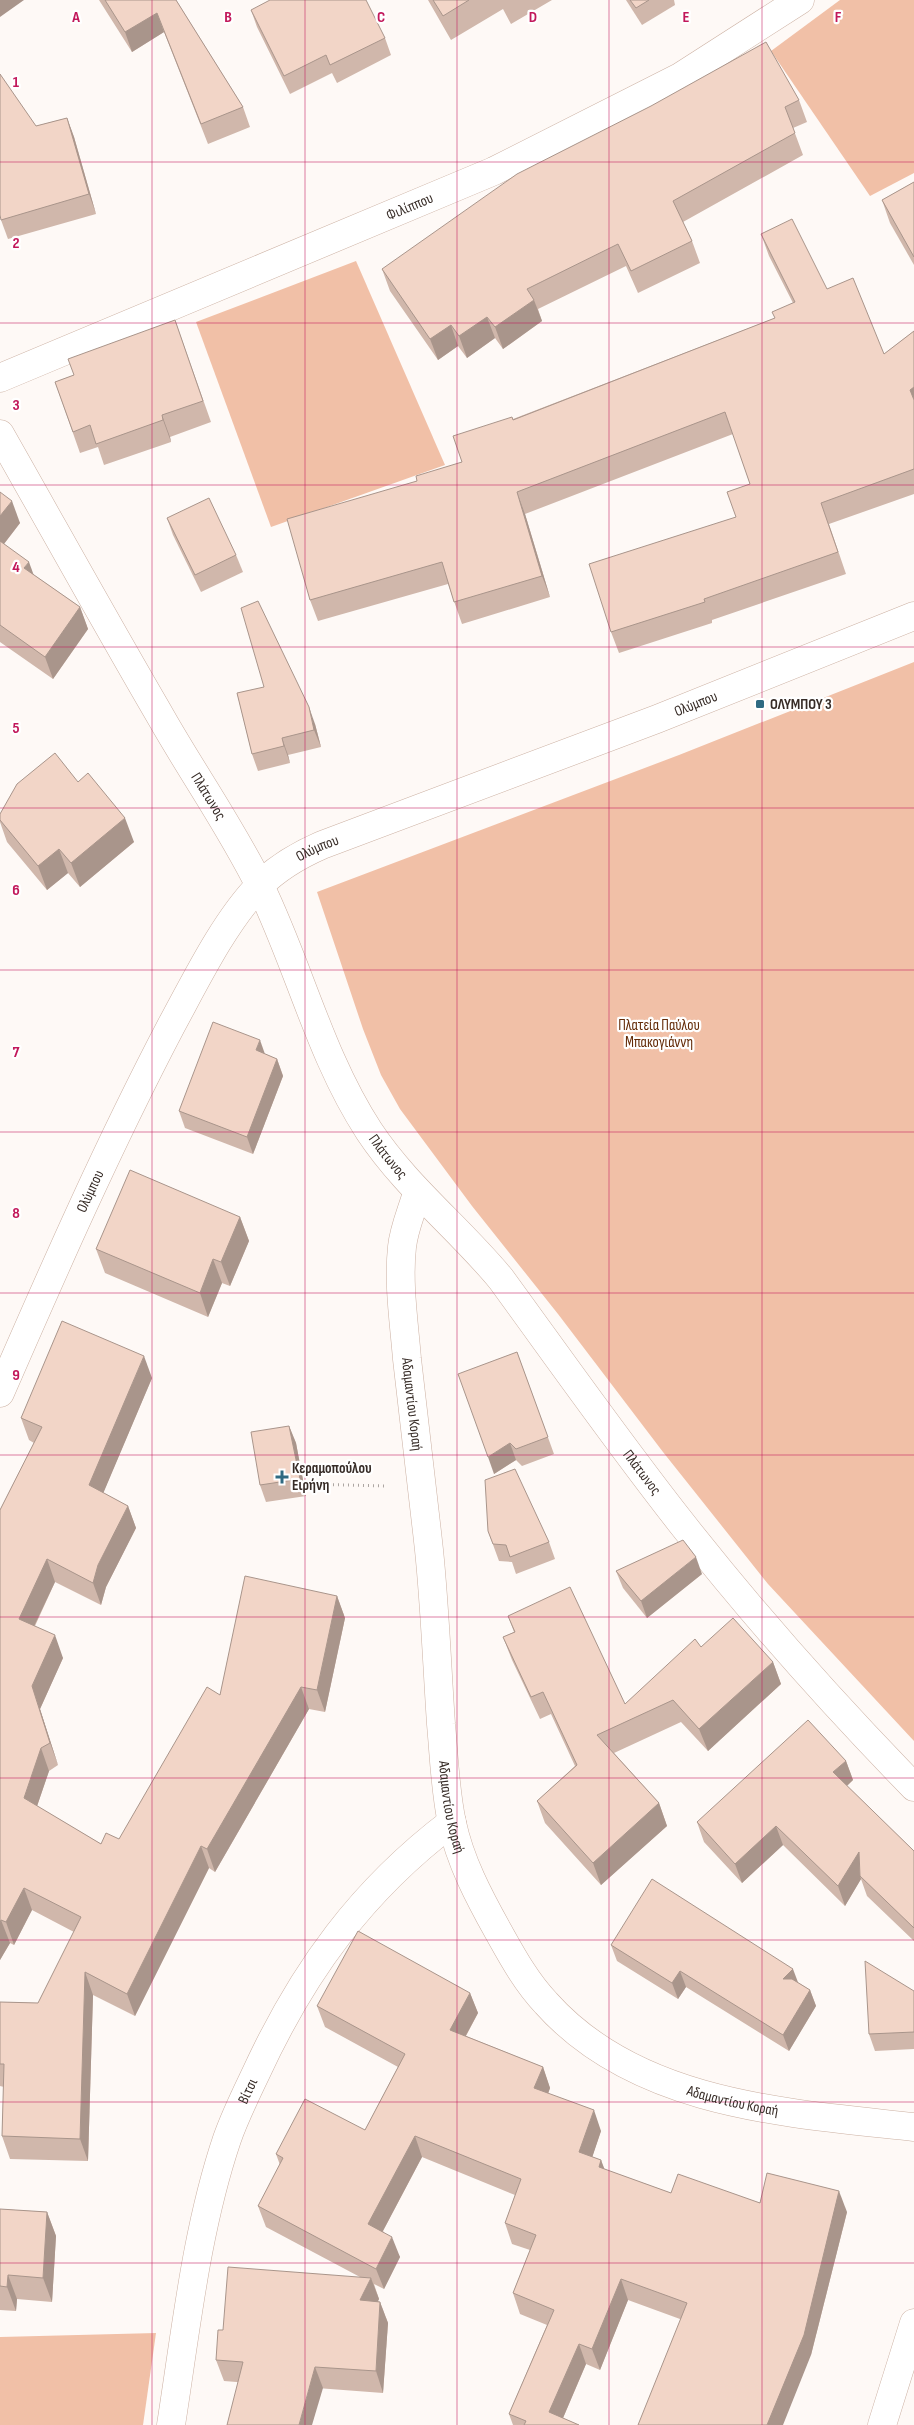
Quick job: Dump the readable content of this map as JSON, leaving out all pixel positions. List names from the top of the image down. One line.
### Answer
{"streets":{"street":["Φιλίππου","Ολύμπου","Πλάτωνος","Αδαμαντίου Κοραή","Βίτσι"]},"crossings":[["Ολύμπου","Πλάτωνος"],["Πλάτωνος","Αδαμαντίου Κοραή"],["Αδαμαντίου Κοραή","Βίτσι"]],"parks":["Πλατεία Παύλου Μπακογιάννη"],"places":{"transit":["ΟΛΥΜΠΟΥ 3"],"health":["Κεραμοπούλου Ειρήνη"]},"grid":{"columns":["A","B","C","D","E","F"],"rows":["1","2","3","4","5","6","7","8","9"]}}
